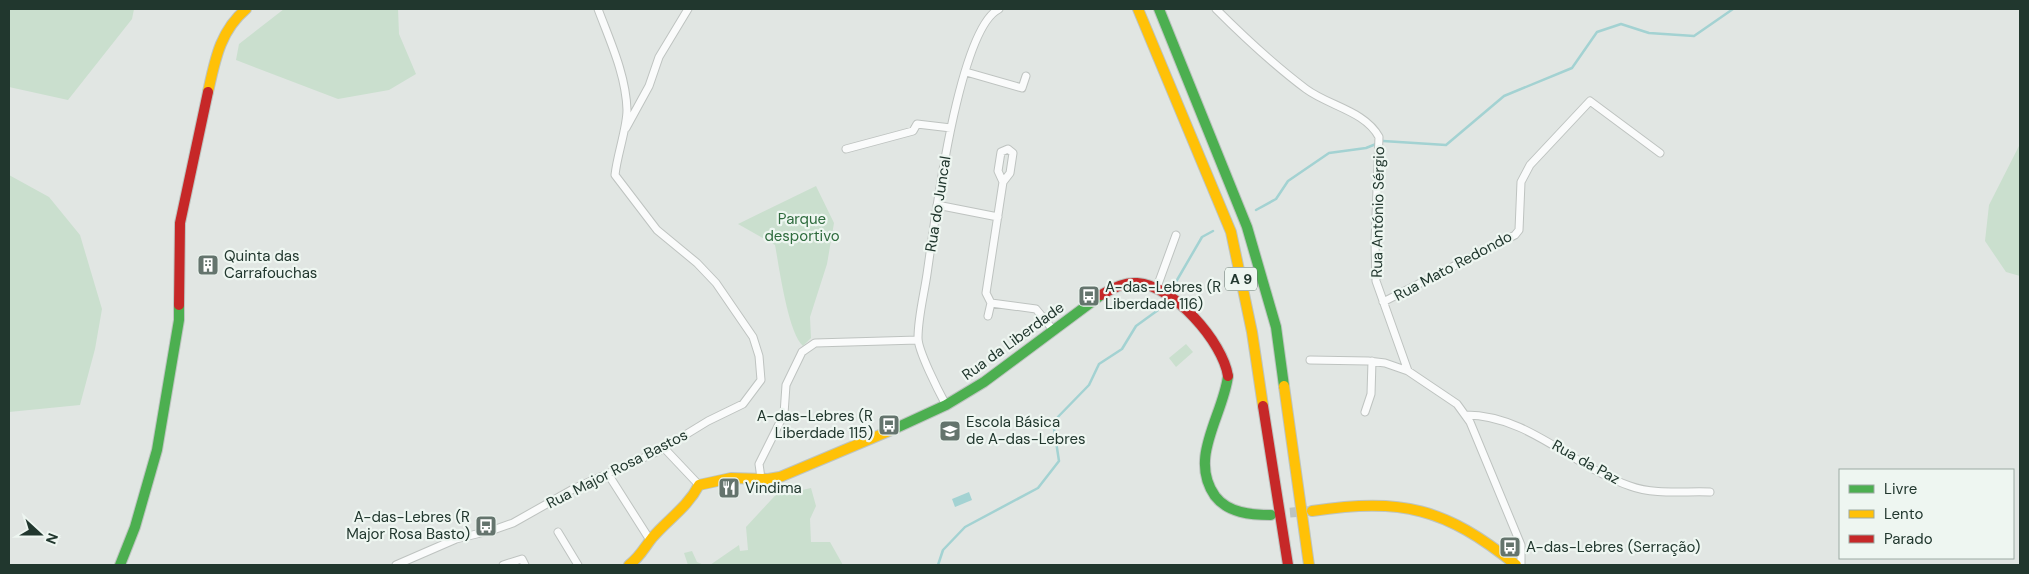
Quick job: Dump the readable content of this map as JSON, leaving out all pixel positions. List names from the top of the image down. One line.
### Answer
{"streets":{"main road":["A 9","Rua da Liberdade"],"street":["Rua do Juncal","Rua António Sérgio","Rua Mato Redondo","Rua da Paz","Rua Major Rosa Bastos"]},"crossings":[["Rua António Sérgio","Rua Mato Redondo"]],"parks":["Parque desportivo"],"places":{"building":["Quinta das Carrafouchas"],"bus stop":["A-das-Lebres (R Liberdade 116)","A-das-Lebres (R Liberdade 115)","A-das-Lebres (R Major Rosa Basto)","A-das-Lebres (Serração)"],"school or university":["Escola Básica de A-das-Lebres"],"restaurant":["Vindima"]},"legend":["Livre","Lento","Parado"],"north":"right"}
